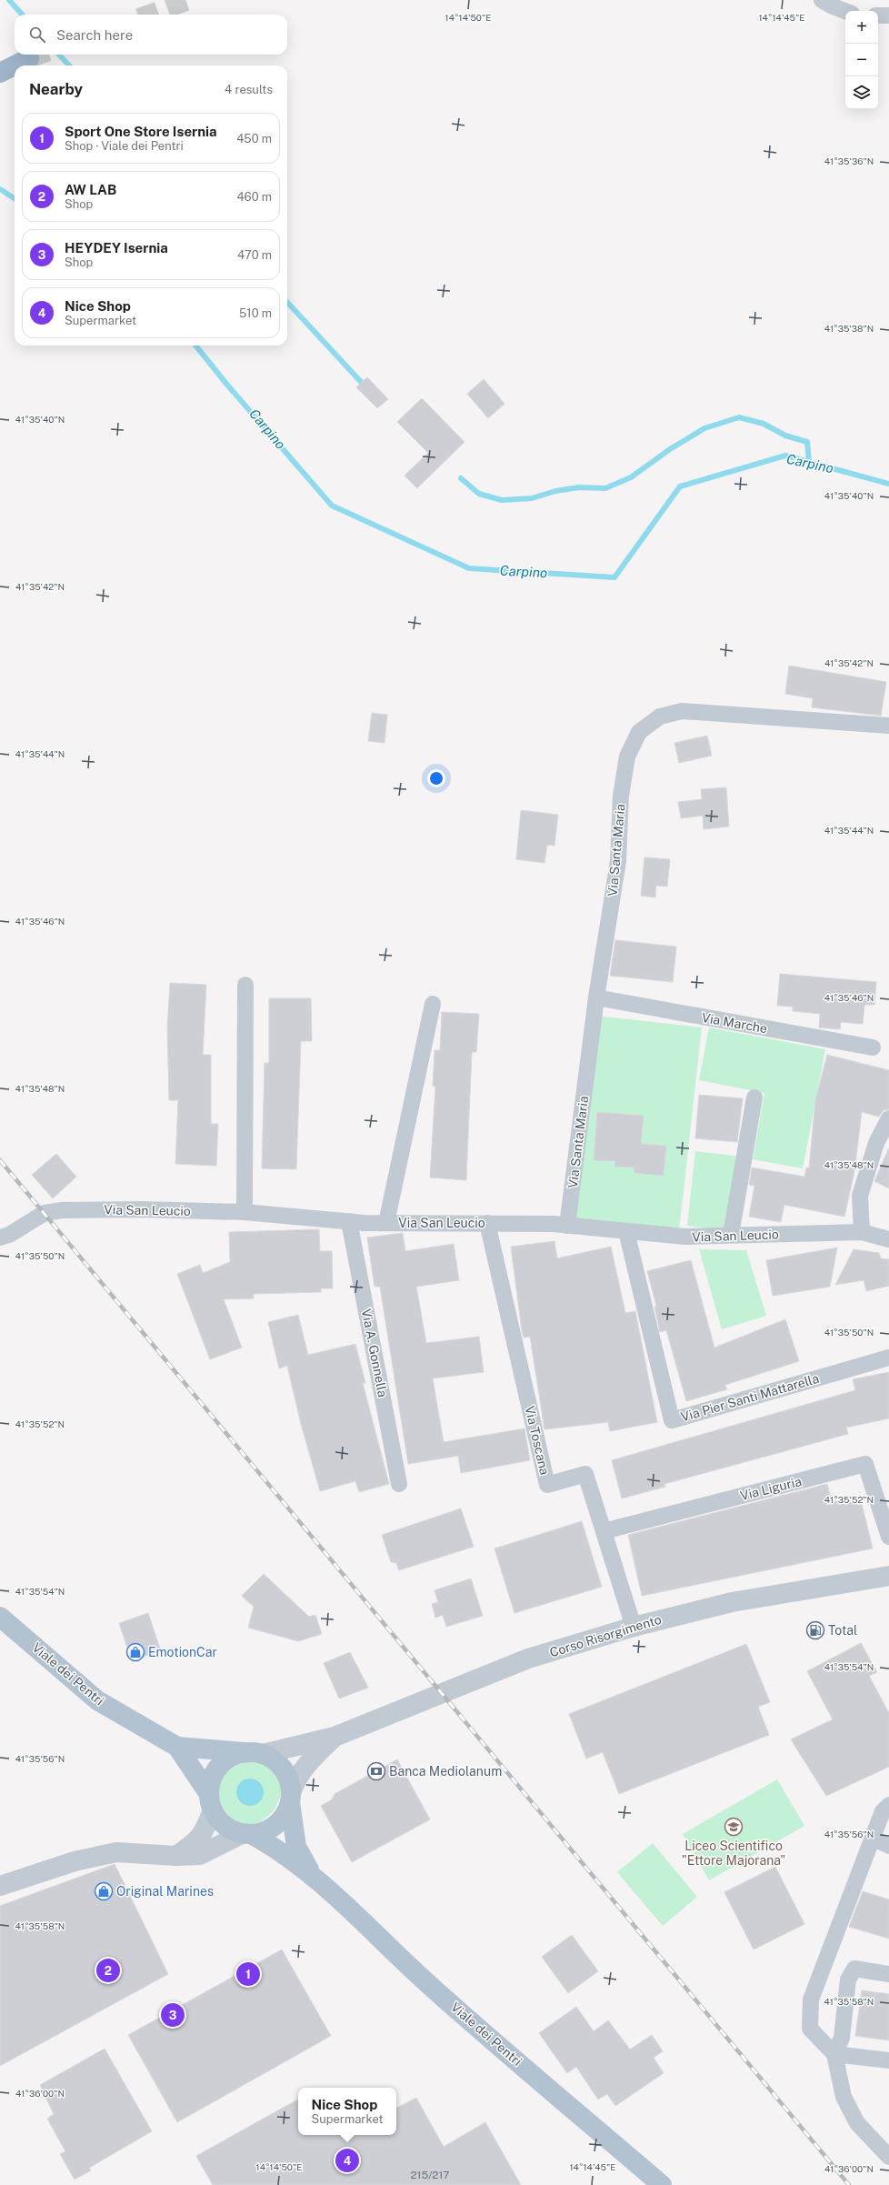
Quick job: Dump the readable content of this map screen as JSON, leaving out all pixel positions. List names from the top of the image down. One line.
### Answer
{"streets":{"main road":["Viale dei Pentri"],"street":["Via Santa Maria","Via Marche","Via San Leucio","Via A. Gonnella","Via Pier Santi Mattarella","Via Toscana","Via Liguria","Corso Risorgimento"]},"crossings":[["Via Santa Maria","Via Marche"],["Via Santa Maria","Via San Leucio"],["Via San Leucio","Via A. Gonnella"],["Via San Leucio","Via Pier Santi Mattarella"],["Via San Leucio","Via Toscana"],["Via Toscana","Via Liguria"],["Via Toscana","Corso Risorgimento"],["Corso Risorgimento","Viale dei Pentri"]],"water":["Carpino"],"places":{"fuel station":["Total"],"shop":["EmotionCar","Original Marines"],"bank":["Banca Mediolanum"],"school or university":["Liceo Scientifico \"Ettore Majorana\""]},"house_numbers":["215/217"],"page":{"map_buttons":["+","−"],"search":"Search here","heading":["Nearby","4 results"],"list":[{"mark":"1","name":"Sport One Store Isernia","note":"Shop · Viale dei Pentri","value":"450 m"},{"mark":"2","name":"AW LAB","note":"Shop","value":"460 m"},{"mark":"3","name":"HEYDEY Isernia","note":"Shop","value":"470 m"},{"mark":"4","name":"Nice Shop","note":"Supermarket","value":"510 m"}],"pins":["2","1","3","4"],"popup":["Nice Shop","Supermarket"]},"coordinates":["14°14'50\"E","14°14'45\"E","41°35'36\"N","41°35'38\"N","41°35'40\"N","41°35'42\"N","41°35'44\"N","41°35'46\"N","41°35'48\"N","41°35'50\"N","41°35'52\"N","41°35'54\"N","41°35'56\"N","41°35'58\"N","41°36'00\"N"]}
